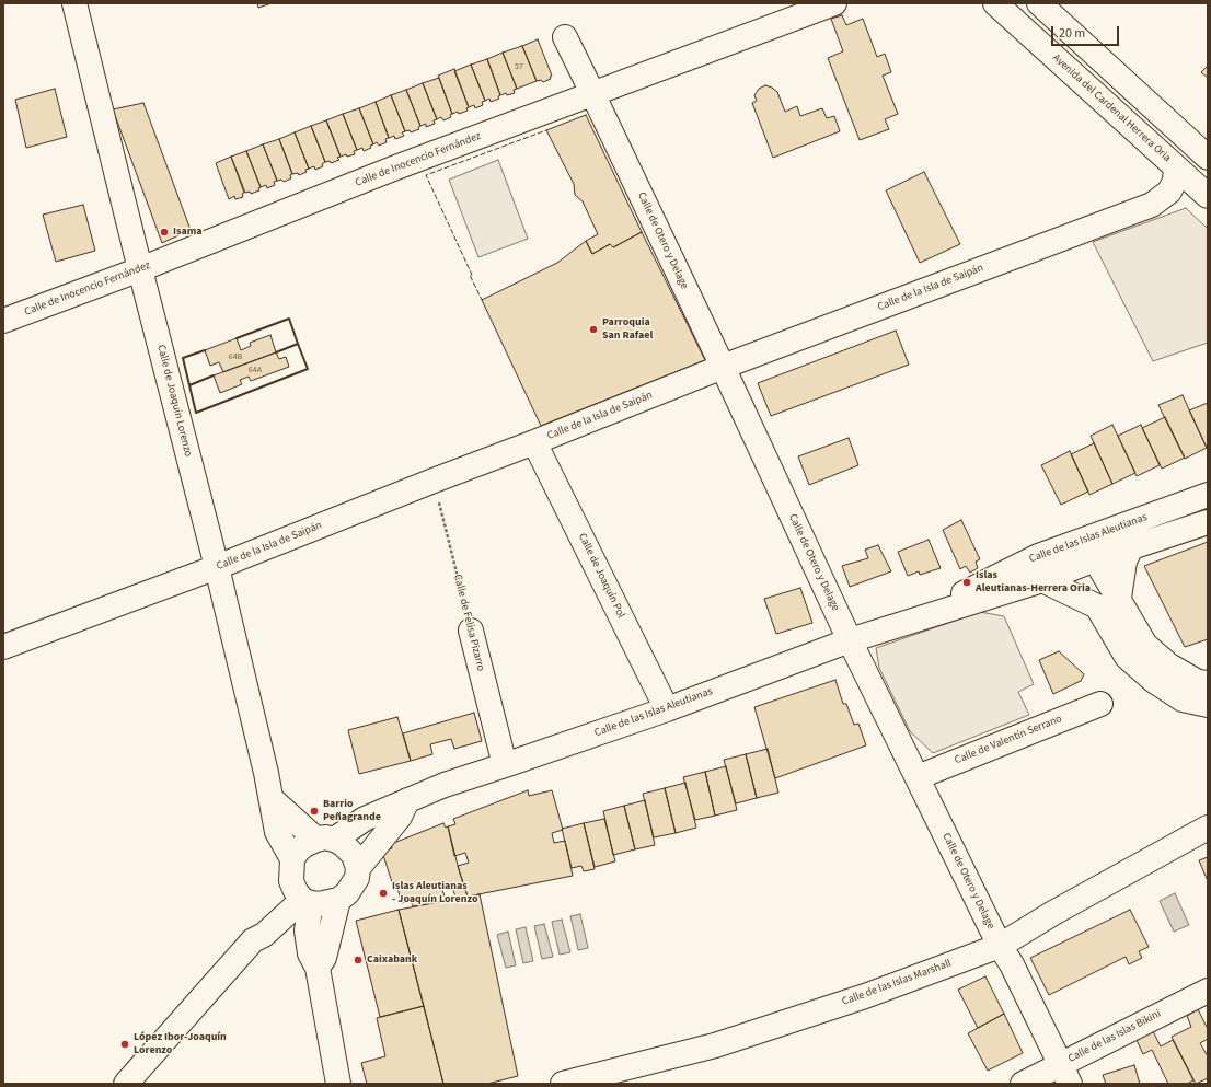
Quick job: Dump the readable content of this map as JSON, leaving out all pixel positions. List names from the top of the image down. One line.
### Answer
{"streets":{"street":["Avenida del Cardenal Herrera Oria","Calle de Inocencio Fernández","Calle de Otero y Delage","Calle de la Isla de Saipán","Calle de Joaquín Lorenzo","Calle de las Islas Aleutianas","Calle de Joaquín Pol","Calle de Felisa Pizarro","Calle de Valentín Serrano","Calle de las Islas Marshall","Calle de las Islas Bikini"]},"crossings":[["Avenida del Cardenal Herrera Oria","Calle de la Isla de Saipán"],["Calle de Inocencio Fernández","Calle de Otero y Delage"],["Calle de Inocencio Fernández","Calle de Joaquín Lorenzo"],["Calle de Otero y Delage","Calle de la Isla de Saipán"],["Calle de Otero y Delage","Calle de las Islas Aleutianas"],["Calle de Otero y Delage","Calle de Valentín Serrano"],["Calle de Otero y Delage","Calle de las Islas Marshall"],["Calle de Otero y Delage","Calle de las Islas Bikini"],["Calle de la Isla de Saipán","Calle de Joaquín Lorenzo"],["Calle de la Isla de Saipán","Calle de Joaquín Pol"],["Calle de la Isla de Saipán","Calle de Felisa Pizarro"],["Calle de Joaquín Lorenzo","Calle de las Islas Aleutianas"],["Calle de las Islas Aleutianas","Calle de Joaquín Pol"],["Calle de las Islas Aleutianas","Calle de Felisa Pizarro"]],"places":["Isama","Parroquia San Rafael","Islas Aleutianas-Herrera Oria","Barrio Peñagrande","Islas Aleutianas - Joaquín Lorenzo","Caixabank","López Ibor-Joaquín Lorenzo"],"house_numbers":["57","64B","64A"],"scale_bar":"20 m"}
